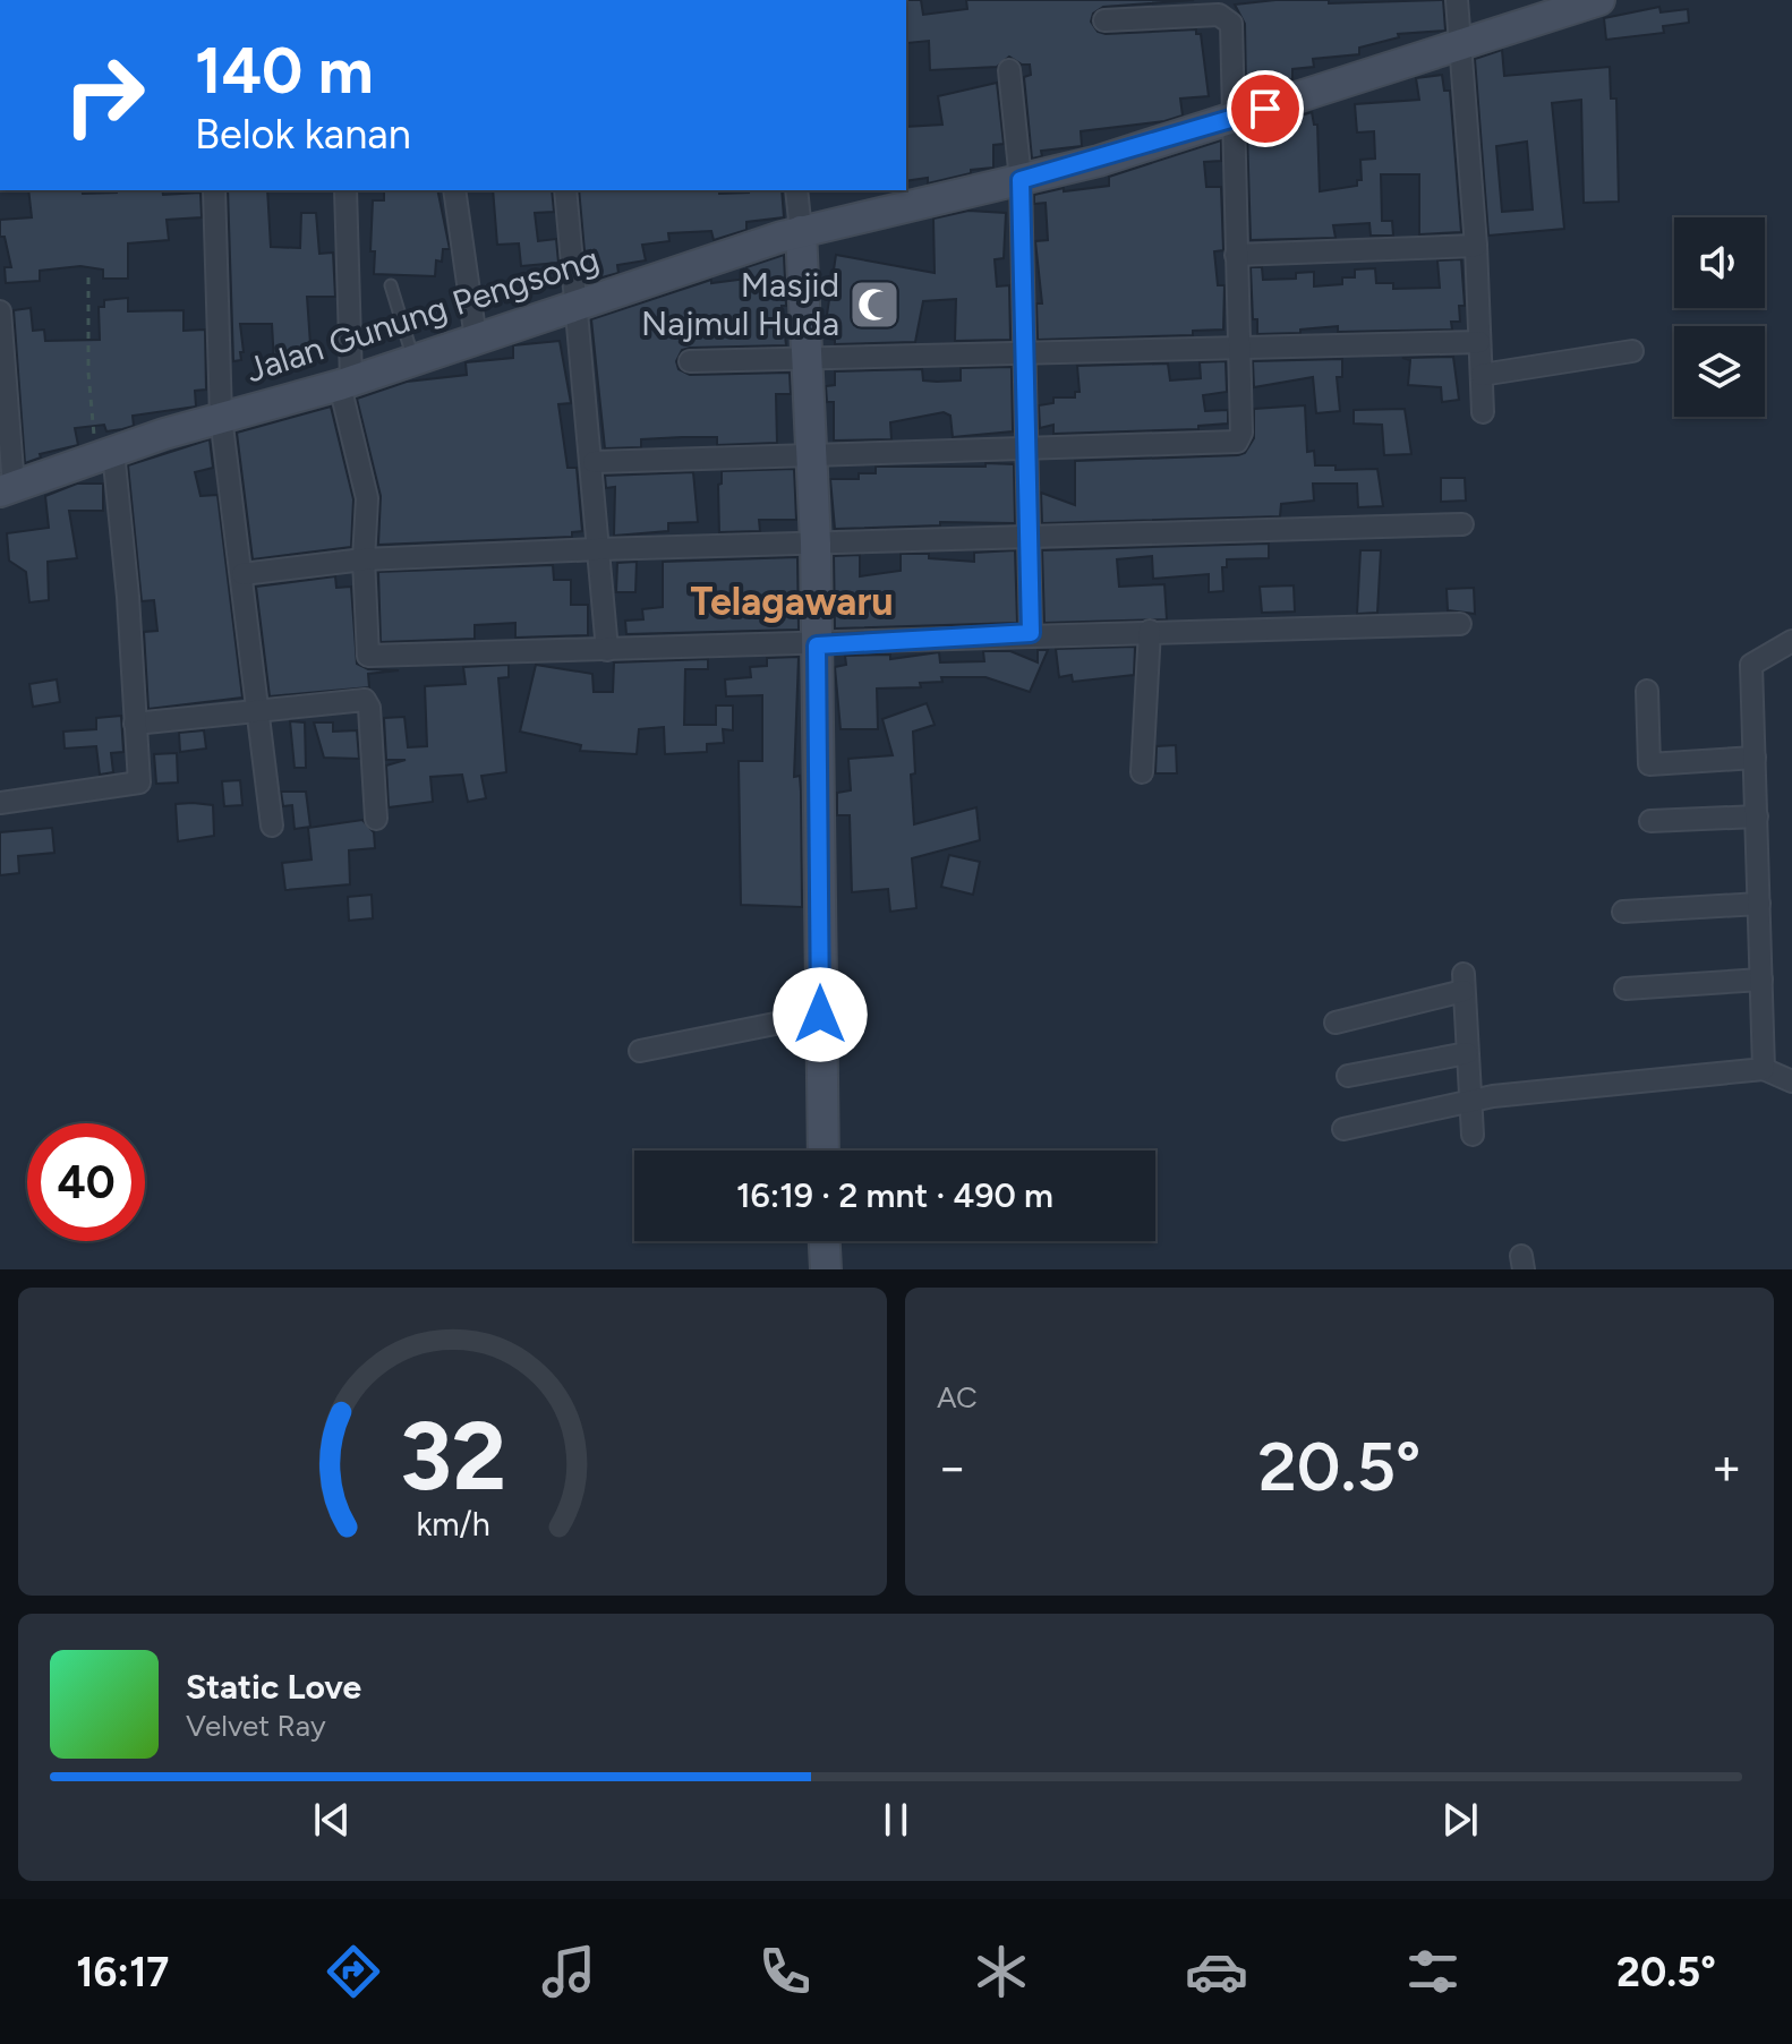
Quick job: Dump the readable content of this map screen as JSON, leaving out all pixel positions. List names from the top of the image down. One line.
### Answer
{"streets":{"street":["Jalan Gunung Pengsong"]},"districts":["Telagawaru"],"places":{"mosque":["Masjid Najmul Huda"]},"page":{"turn":["140 m","Belok kanan"],"limit":"40","trip":"16:19 · 2 mnt · 490 m","tile":"AC","heat":["−","20.5°","+"],"song":["Static Love","Velvet Ray"],"tabs":["16:17","20.5°"],"gauge":["32","km/h"]}}
